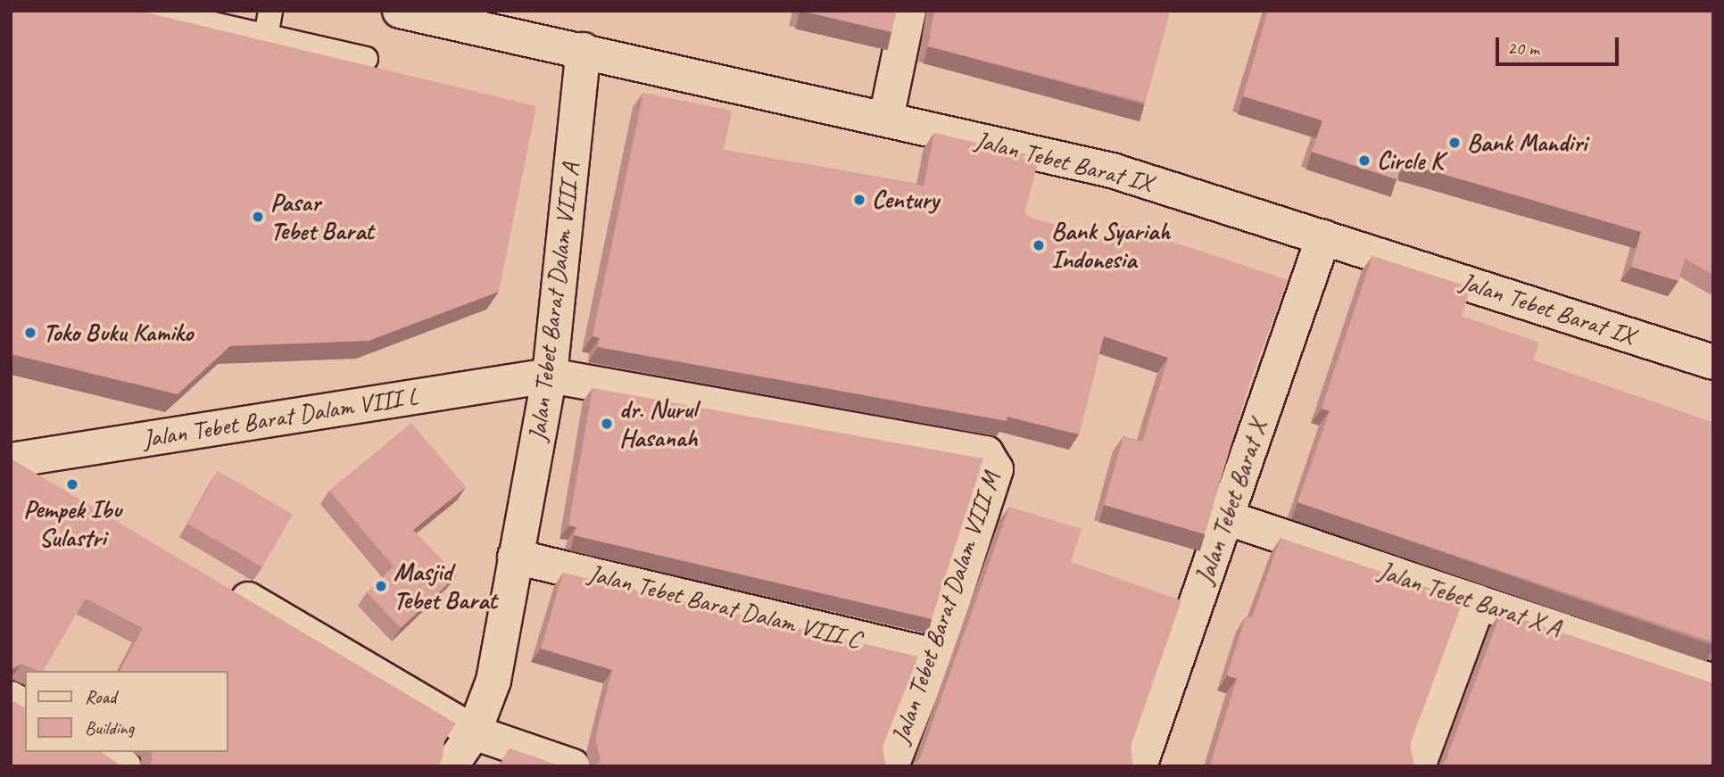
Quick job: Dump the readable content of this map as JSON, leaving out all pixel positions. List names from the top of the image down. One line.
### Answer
{"streets":{"street":["Jalan Tebet Barat IX","Jalan Tebet Barat Dalam VIII A","Jalan Tebet Barat Dalam VIII L","Jalan Tebet Barat X","Jalan Tebet Barat X A","Jalan Tebet Barat Dalam VIII C","Jalan Tebet Barat Dalam VIII M"]},"crossings":[["Jalan Tebet Barat IX","Jalan Tebet Barat Dalam VIII A"],["Jalan Tebet Barat IX","Jalan Tebet Barat X"],["Jalan Tebet Barat Dalam VIII A","Jalan Tebet Barat Dalam VIII L"],["Jalan Tebet Barat Dalam VIII A","Jalan Tebet Barat Dalam VIII C"],["Jalan Tebet Barat Dalam VIII L","Jalan Tebet Barat Dalam VIII M"],["Jalan Tebet Barat X","Jalan Tebet Barat X A"],["Jalan Tebet Barat Dalam VIII C","Jalan Tebet Barat Dalam VIII M"]],"places":["Bank Mandiri","Circle K","Century","Pasar Tebet Barat","Bank Syariah Indonesia","Toko Buku Kamiko","dr. Nurul Hasanah","Pempek Ibu Sulastri","Masjid Tebet Barat"],"legend":["Road","Building"],"scale_bar":"20 m"}
